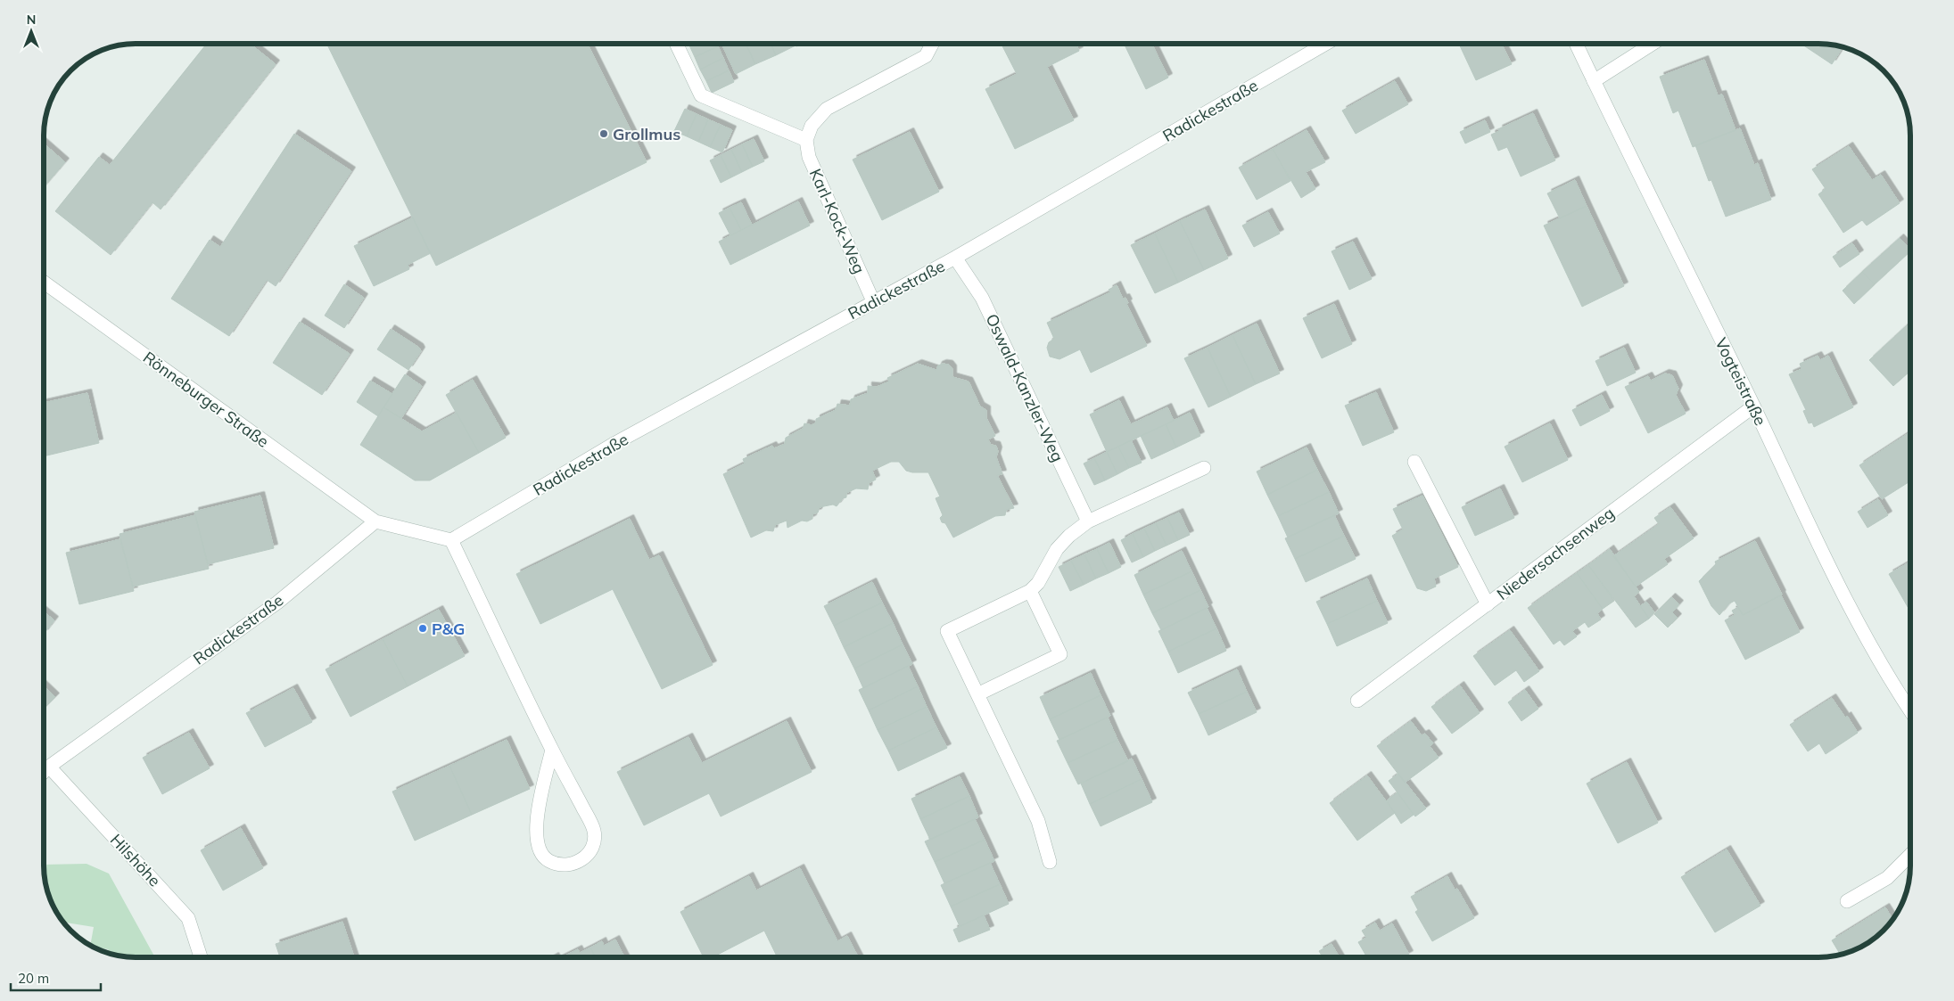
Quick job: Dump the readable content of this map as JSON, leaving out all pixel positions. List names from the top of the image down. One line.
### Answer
{"streets":{"street":["Radickestraße","Karl-Kock-Weg","Vogteistraße","Oswald-Kanzler-Weg","Rönneburger Straße","Niedersachsenweg","Hilshöhe"]},"crossings":[["Radickestraße","Karl-Kock-Weg"],["Radickestraße","Oswald-Kanzler-Weg"],["Radickestraße","Rönneburger Straße"],["Radickestraße","Hilshöhe"],["Vogteistraße","Niedersachsenweg"]],"places":["Grollmus","P&G"],"scale_bar":"20 m","north":"top"}
